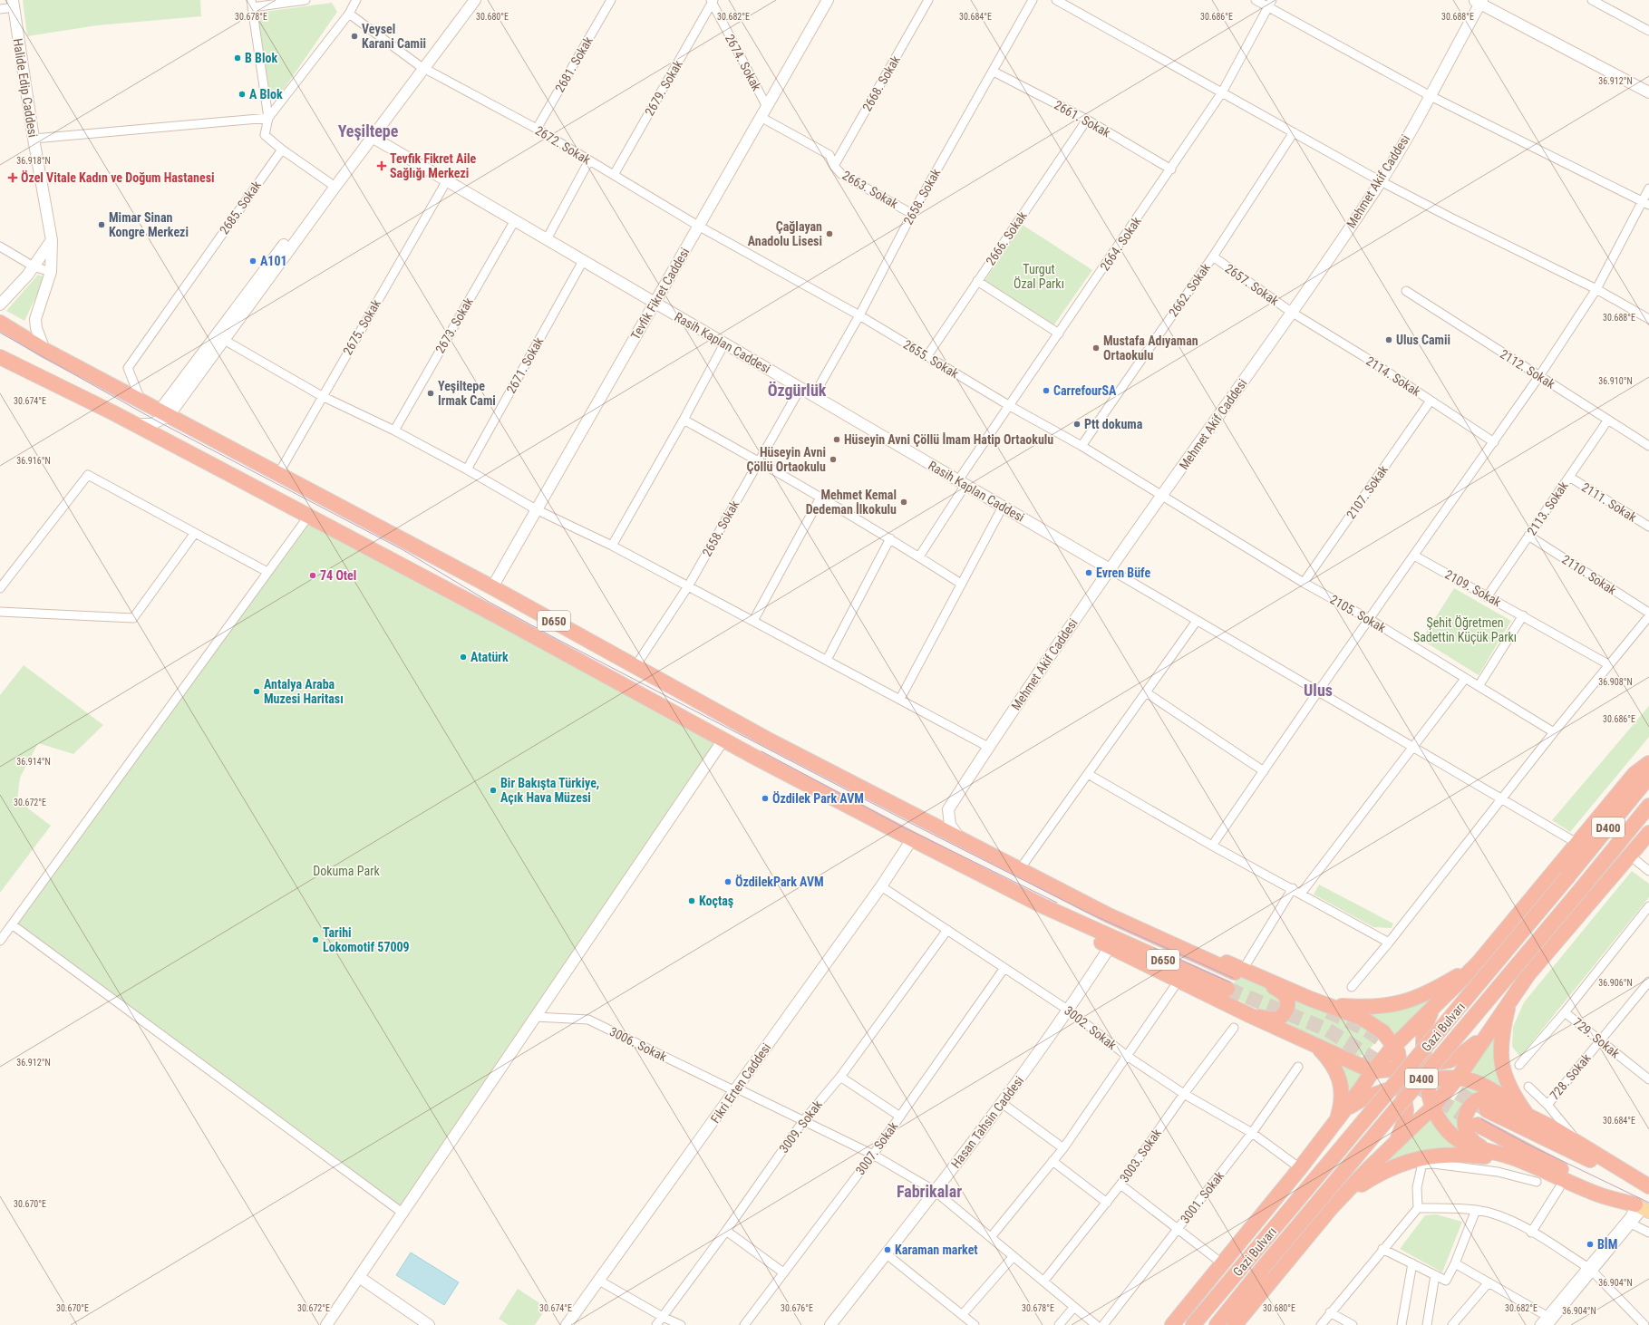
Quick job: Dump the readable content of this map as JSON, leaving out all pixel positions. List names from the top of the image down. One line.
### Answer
{"streets":{"highway":["D650","D400","Gazi Bulvarı"],"street":["2674. Sokak","2681. Sokak","2668. Sokak","Halide Edip Caddesi","2679. Sokak","2661. Sokak","2672. Sokak","Mehmet Akif Caddesi","2663. Sokak","2658. Sokak","2685. Sokak","2666. Sokak","2664. Sokak","2657. Sokak","2662. Sokak","Tevfik Fikret Caddesi","2673. Sokak","2675. Sokak","Rasih Kaplan Caddesi","2655. Sokak","2671. Sokak","2112. Sokak","2114. Sokak","2107. Sokak","2111. Sokak","2113. Sokak","2110. Sokak","2109. Sokak","2105. Sokak","3002. Sokak","729. Sokak","3006. Sokak","728. Sokak","Fikri Erten Caddesi","Hasan Tahsin Caddesi","3009. Sokak","3007. Sokak","3003. Sokak","3001. Sokak"]},"crossings":[["2674. Sokak","2679. Sokak"],["2674. Sokak","Tevfik Fikret Caddesi"],["2681. Sokak","2672. Sokak"],["2668. Sokak","2663. Sokak"],["Halide Edip Caddesi","D650"],["2679. Sokak","2672. Sokak"],["2661. Sokak","2658. Sokak"],["2661. Sokak","2666. Sokak"],["2661. Sokak","2664. Sokak"],["2672. Sokak","Tevfik Fikret Caddesi"],["2672. Sokak","2655. Sokak"],["Mehmet Akif Caddesi","2657. Sokak"],["Mehmet Akif Caddesi","Rasih Kaplan Caddesi"],["Mehmet Akif Caddesi","2655. Sokak"],["Mehmet Akif Caddesi","2114. Sokak"],["Mehmet Akif Caddesi","2105. Sokak"],["Mehmet Akif Caddesi","D650"],["2663. Sokak","2658. Sokak"],["2663. Sokak","Tevfik Fikret Caddesi"],["2658. Sokak","Rasih Kaplan Caddesi"],["2658. Sokak","2655. Sokak"],["2658. Sokak","D650"],["2685. Sokak","D650"],["2666. Sokak","2655. Sokak"],["2664. Sokak","Rasih Kaplan Caddesi"],["2664. Sokak","2655. Sokak"],["2657. Sokak","2662. Sokak"],["2657. Sokak","2114. Sokak"],["2662. Sokak","2655. Sokak"],["Tevfik Fikret Caddesi","Rasih Kaplan Caddesi"],["Tevfik Fikret Caddesi","2655. Sokak"],["Tevfik Fikret Caddesi","D650"],["2673. Sokak","Rasih Kaplan Caddesi"],["2675. Sokak","Rasih Kaplan Caddesi"],["2675. Sokak","D650"],["Rasih Kaplan Caddesi","2671. Sokak"],["2655. Sokak","2105. Sokak"],["2112. Sokak","2113. Sokak"],["2114. Sokak","2107. Sokak"],["2107. Sokak","2105. Sokak"],["2111. Sokak","2113. Sokak"],["2113. Sokak","2110. Sokak"],["2113. Sokak","2109. Sokak"],["D650","Fikri Erten Caddesi"],["3002. Sokak","Fikri Erten Caddesi"],["3002. Sokak","Hasan Tahsin Caddesi"],["3002. Sokak","3009. Sokak"],["3002. Sokak","3007. Sokak"],["3002. Sokak","3003. Sokak"],["3002. Sokak","3001. Sokak"],["729. Sokak","728. Sokak"],["3006. Sokak","Fikri Erten Caddesi"],["3006. Sokak","Hasan Tahsin Caddesi"],["3006. Sokak","3009. Sokak"],["3006. Sokak","3007. Sokak"],["3006. Sokak","3003. Sokak"]],"districts":["Yeşiltepe","Özgürlük","Ulus","Fabrikalar"],"parks":["Turgut Özal Parkı","Şehit Öğretmen Sadettin Küçük Parkı","Dokuma Park"],"places":{"other":["Veysel Karani Camii","B Blok","A Blok","Mimar Sinan Kongre Merkezi","Çağlayan Anadolu Lisesi","A101","Ulus Camii","Mustafa Adıyaman Ortaokulu","CarrefourSA","Yeşiltepe Irmak Cami","Ptt dokuma","Hüseyin Avni Çöllü İmam Hatip Ortaokulu","Hüseyin Avni Çöllü Ortaokulu","Mehmet Kemal Dedeman İlkokulu","Evren Büfe","74 Otel","Atatürk","Antalya Araba Muzesi Haritası","Bir Bakışta Türkiye, Açık Hava Müzesi","Özdilek Park AVM","ÖzdilekPark AVM","Koçtaş","Tarihi Lokomotif 57009","BİM","Karaman market"],"health":["Tevfik Fikret Aile Sağlığı Merkezi","Özel Vitale Kadın ve Doğum Hastanesi"]},"coordinates":["30.678°E","30.680°E","30.682°E","30.686°E","30.684°E","30.688°E","36.912°N","36.918°N","36.910°N","30.674°E","36.916°N","36.908°N","36.914°N","30.672°E","36.906°N","30.670°E","36.904°N","30.676°E"]}
